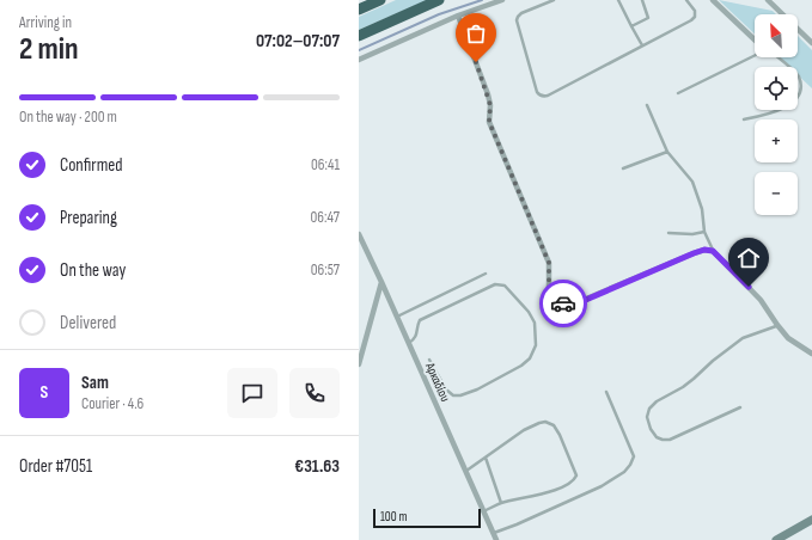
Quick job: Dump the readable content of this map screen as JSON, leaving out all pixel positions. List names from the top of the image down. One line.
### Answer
{"streets":{"street":["Αρκαδίου"]},"scale_bar":"100 m","north":"top left","page":{"heading":["2 min","Arriving in","07:02–07:07"],"panel":["Sam","Courier · 4.6","Order #7051","€31.63"],"map_buttons":["+","−"],"bar":"On the way · 200 m","list":[["Confirmed","06:41"],["Preparing","06:47"],["On the way","06:57"],"Delivered"],"round":"S","scale":"100 m"}}
